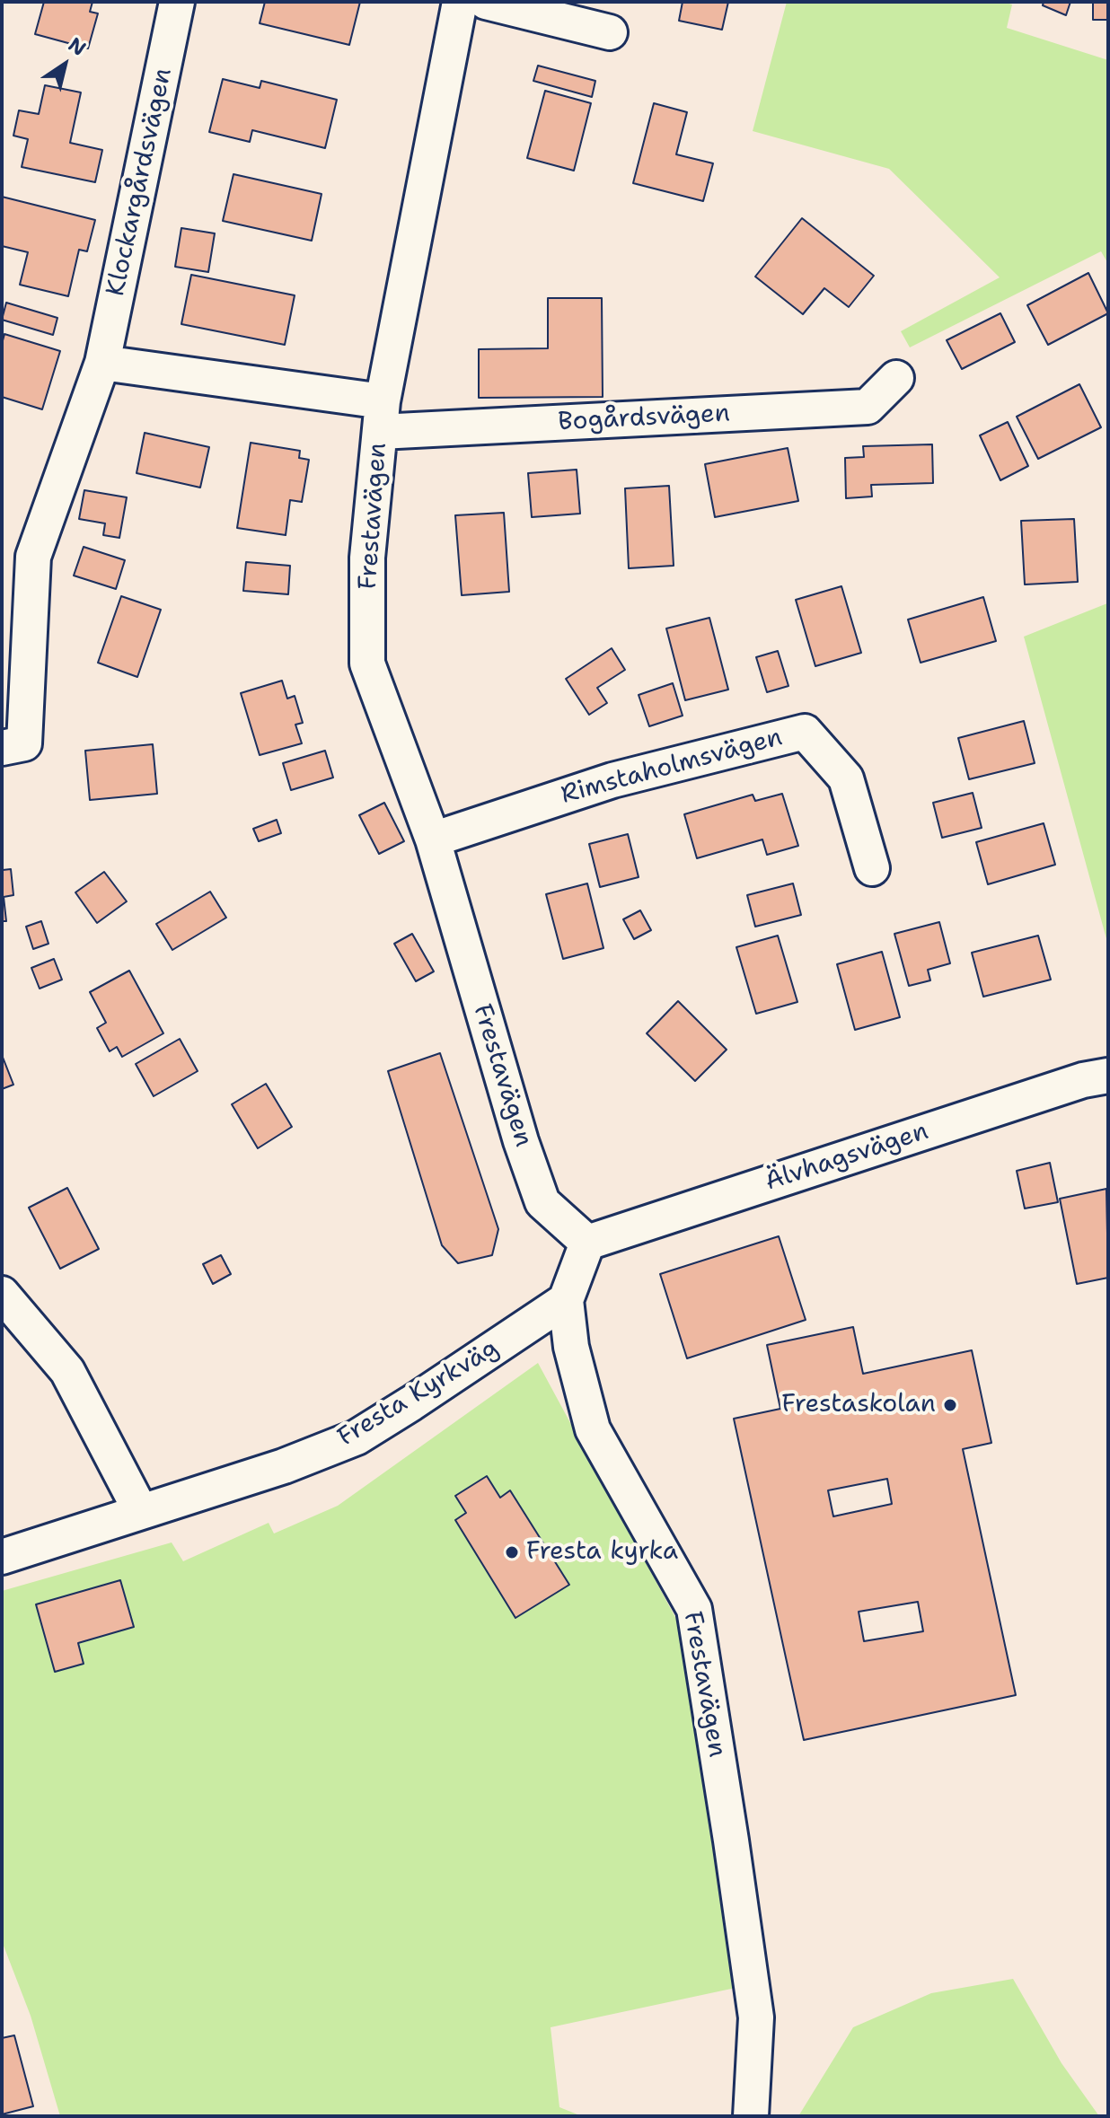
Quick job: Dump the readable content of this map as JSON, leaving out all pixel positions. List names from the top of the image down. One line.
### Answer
{"streets":{"street":["Klockargårdsvägen","Bogårdsvägen","Frestavägen","Rimstaholmsvägen","Älvhagsvägen","Fresta Kyrkväg"]},"crossings":[["Bogårdsvägen","Frestavägen"],["Frestavägen","Rimstaholmsvägen"],["Frestavägen","Älvhagsvägen"],["Frestavägen","Fresta Kyrkväg"]],"places":["Frestaskolan","Fresta kyrka"],"north":"top right"}
